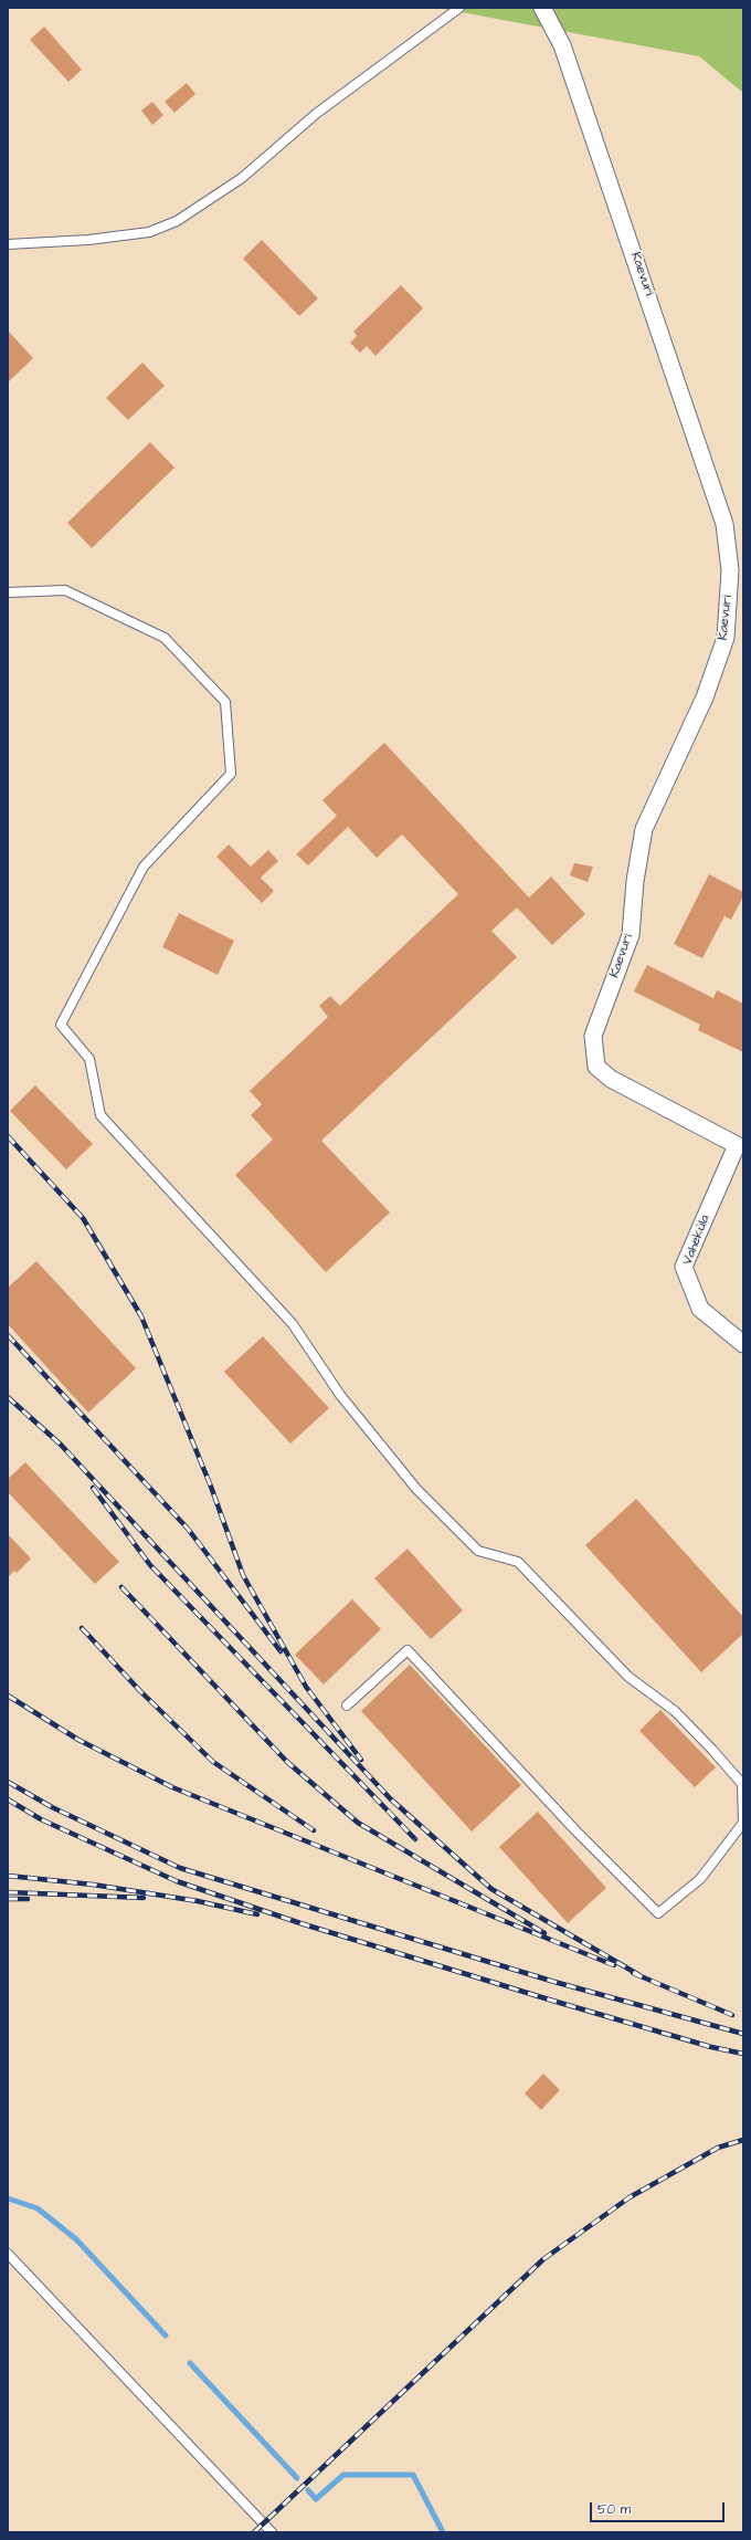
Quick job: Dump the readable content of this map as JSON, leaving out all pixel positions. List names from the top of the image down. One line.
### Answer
{"streets":{"street":["Kaevuri","Vaheküla"]},"crossings":[["Kaevuri","Vaheküla"]],"scale_bar":"50 m"}
